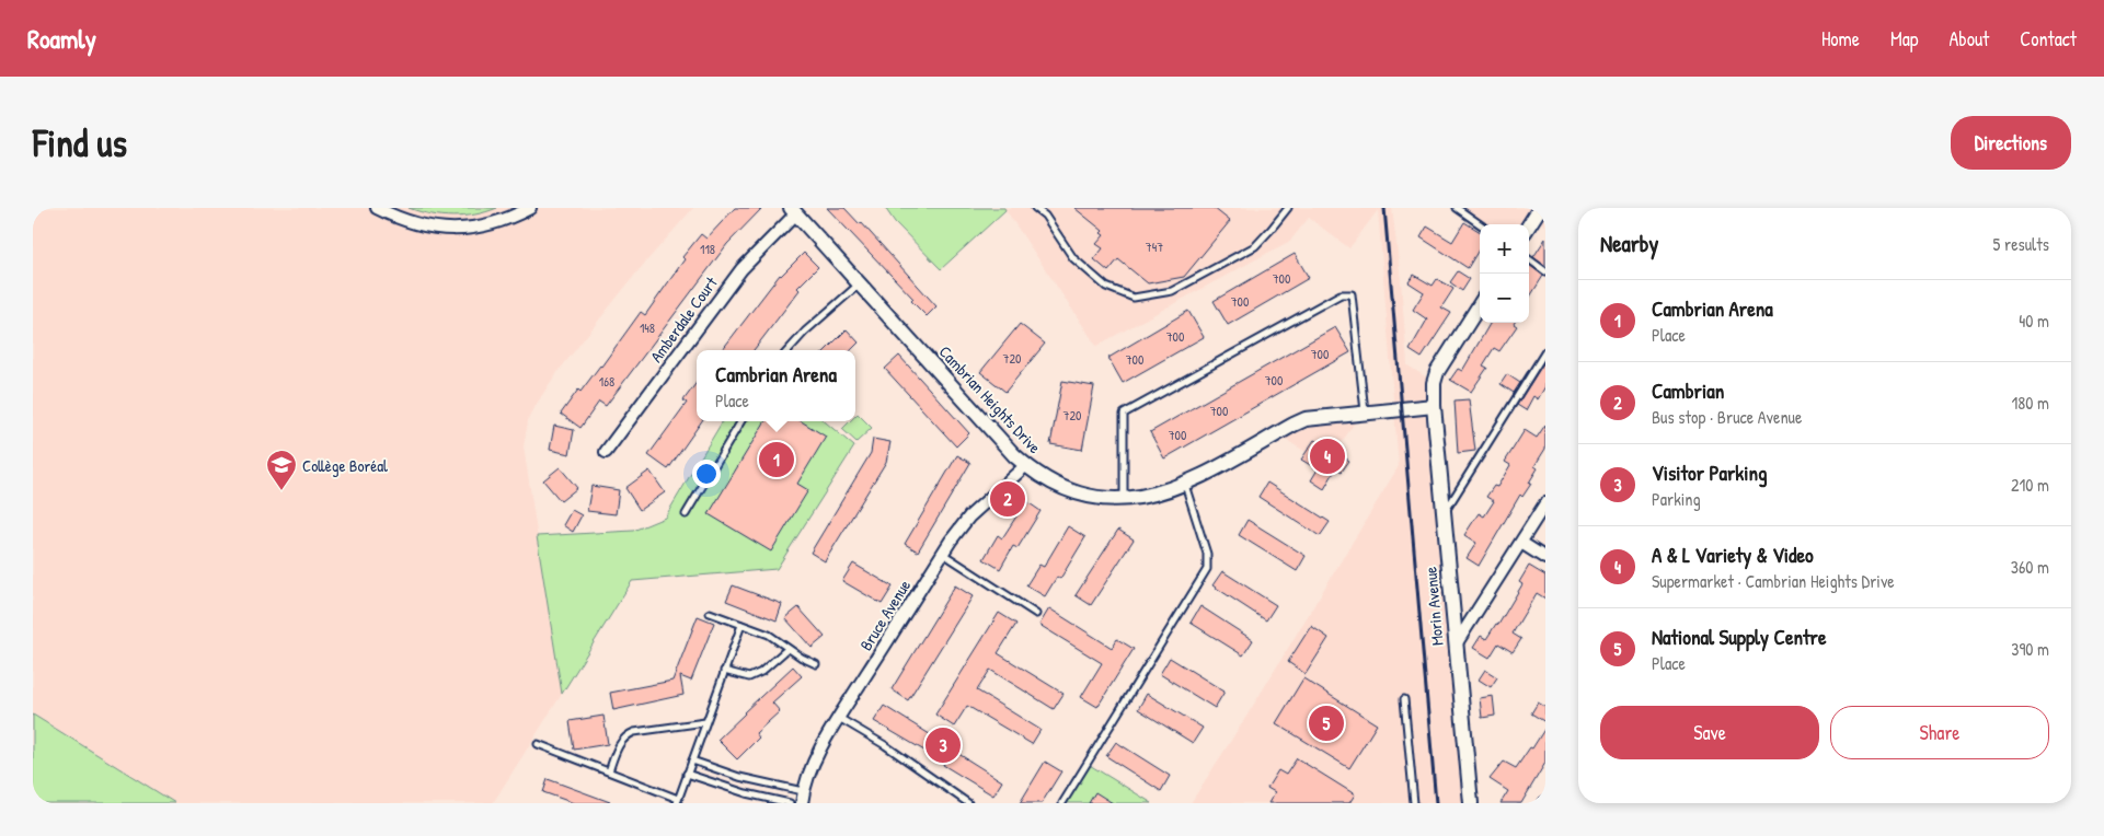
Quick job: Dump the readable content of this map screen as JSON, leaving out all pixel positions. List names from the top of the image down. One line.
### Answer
{"streets":{"street":["Amberdale Court","Cambrian Heights Drive","Morin Avenue","Bruce Avenue"]},"crossings":[["Amberdale Court","Cambrian Heights Drive"],["Cambrian Heights Drive","Morin Avenue"],["Cambrian Heights Drive","Bruce Avenue"]],"places":{"school or university":["Collège Boréal"]},"house_numbers":["747","118","700","700","148","700","700","720","700","700","168","700","720","700"],"page":{"header":"Roamly","nav":["Home","Map","About","Contact"],"buttons":["Directions",["Save","Share"]],"title":"Find us","heading":["Nearby","5 results"],"map_buttons":["+","−"],"list":[{"mark":"1","name":"Cambrian Arena","note":"Place","value":"40 m"},{"mark":"2","name":"Cambrian","note":"Bus stop · Bruce Avenue","value":"180 m"},{"mark":"3","name":"Visitor Parking","note":"Parking","value":"210 m"},{"mark":"4","name":"A & L Variety & Video","note":"Supermarket · Cambrian Heights Drive","value":"360 m"},{"mark":"5","name":"National Supply Centre","note":"Place","value":"390 m"}],"popup":["Cambrian Arena","Place"],"pins":["4","1","2","5","3"]}}
